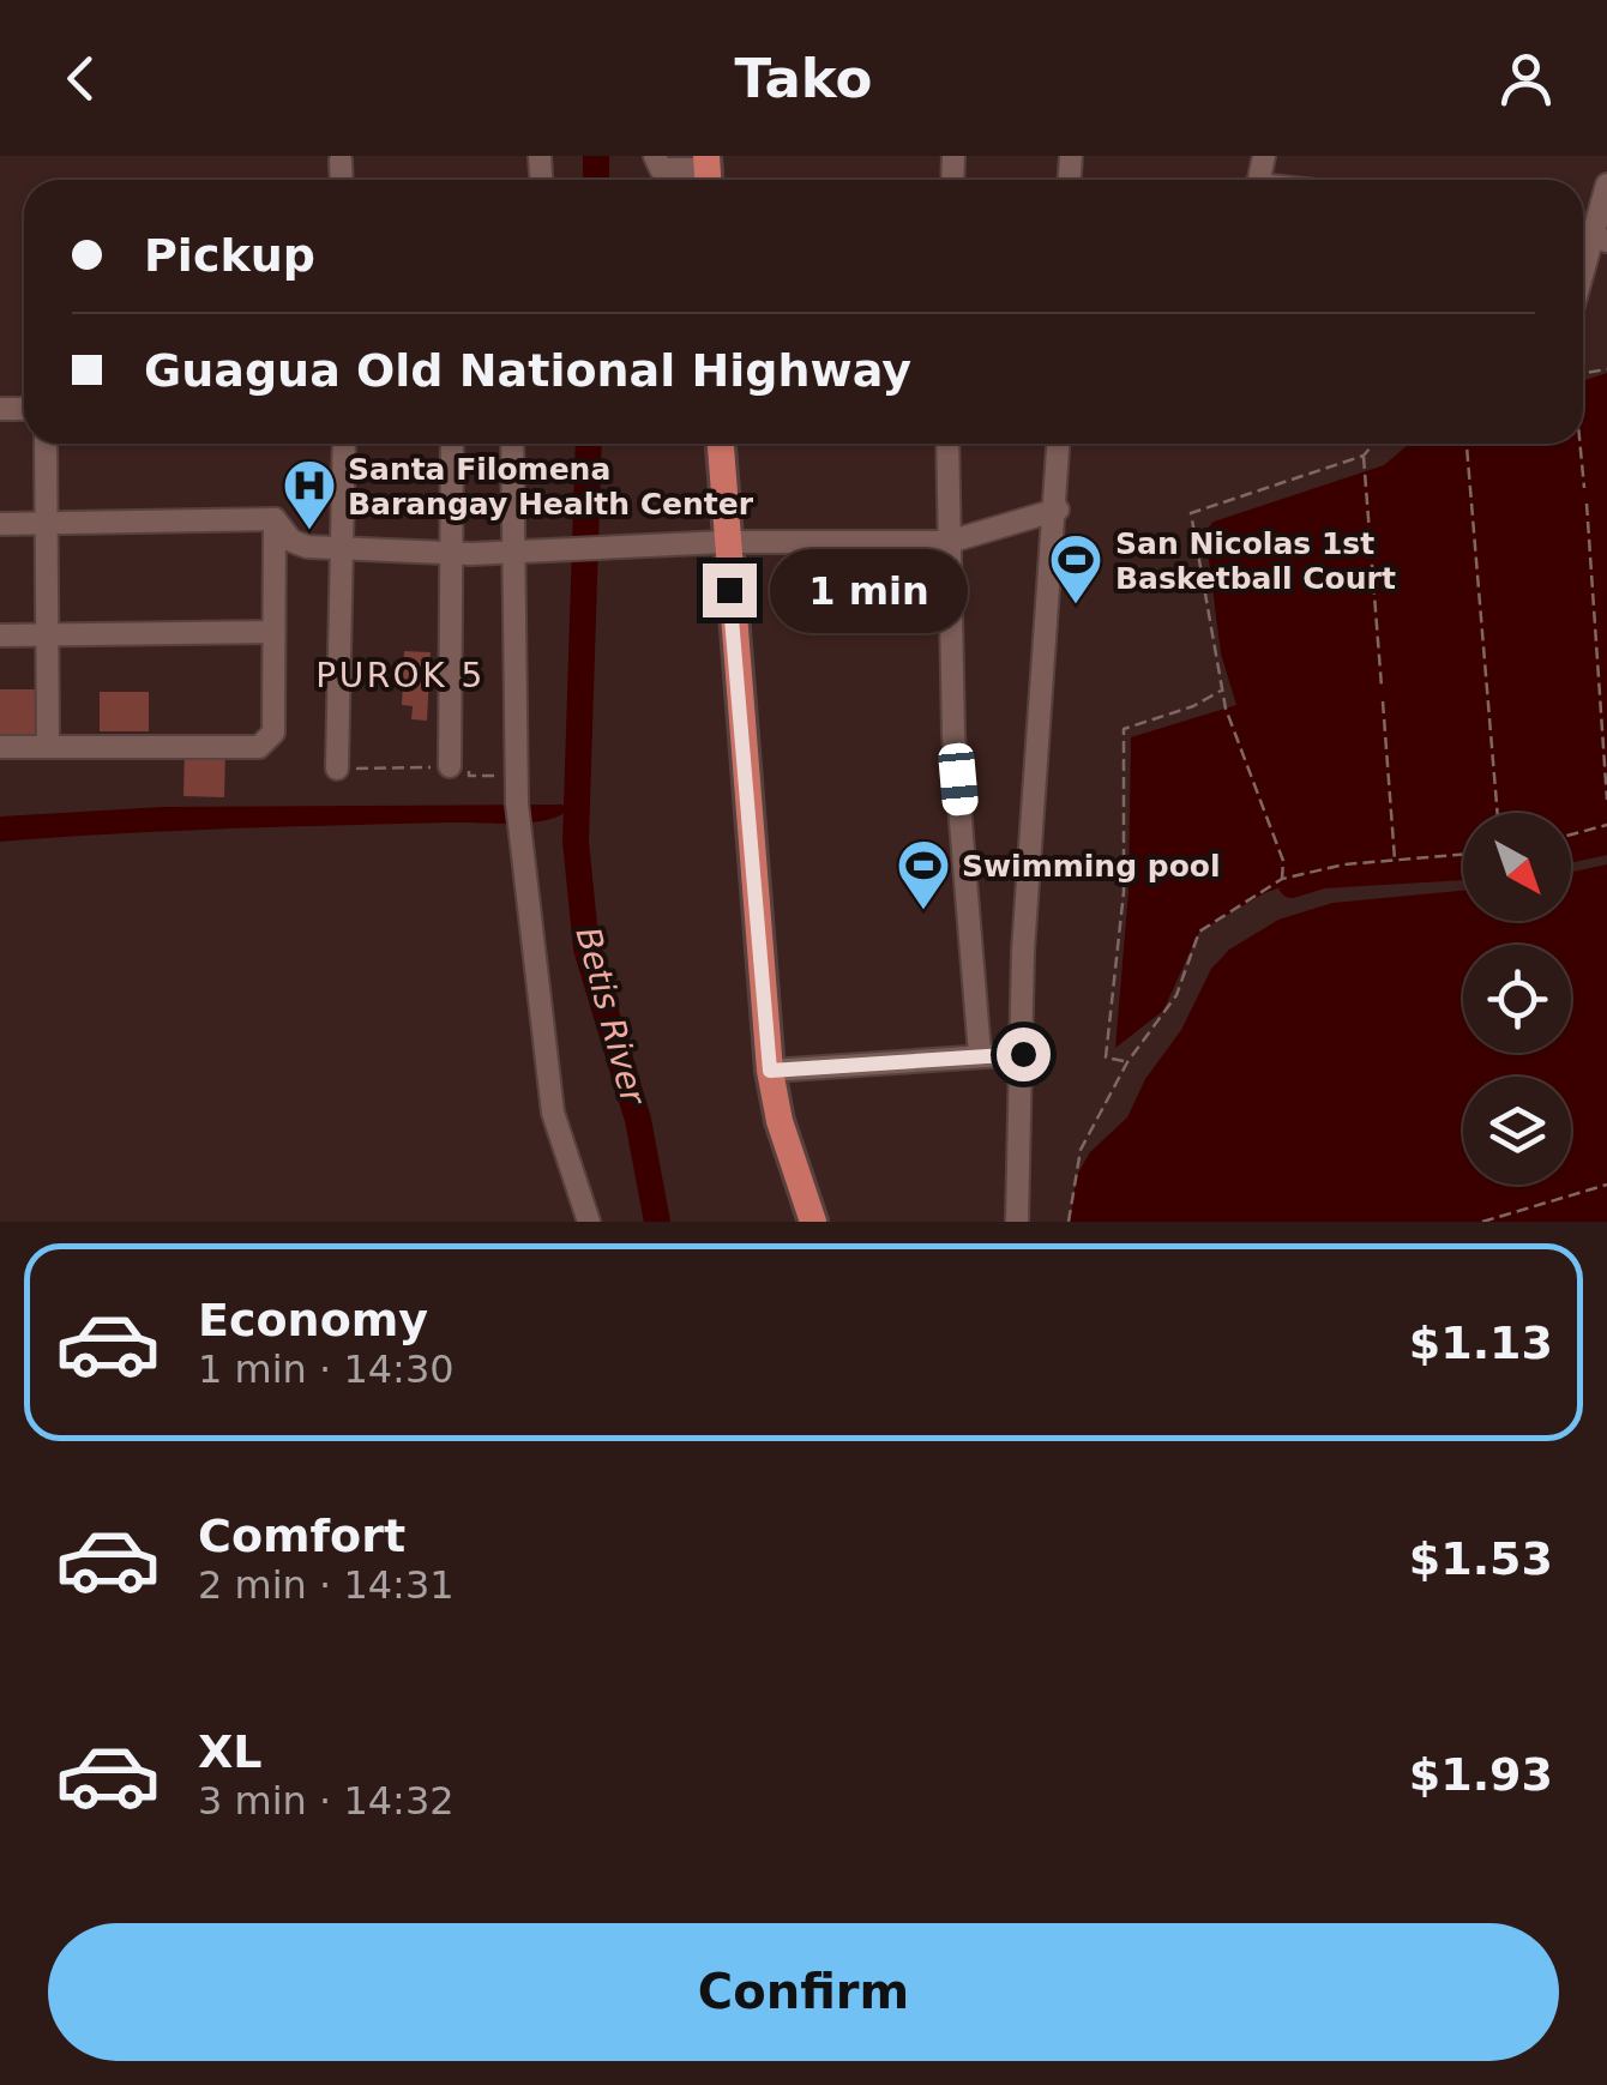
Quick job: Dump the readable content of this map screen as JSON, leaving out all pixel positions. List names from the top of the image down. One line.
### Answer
{"districts":["PUROK 5"],"water":["Betis River"],"places":{"hospital":["Santa Filomena Barangay Health Center"],"sports":["San Nicolas 1st Basketball Court","Swimming pool"]},"north":"bottom right","page":{"header":"Tako","banner":["Pickup","Guagua Old National Highway"],"bubble":"1 min","list":[{"name":"Economy","note":"1 min · 14:30","value":"$1.13"},{"name":"Comfort","note":"2 min · 14:31","value":"$1.53"},{"name":"XL","note":"3 min · 14:32","value":"$1.93"}],"buttons":"Confirm"}}
